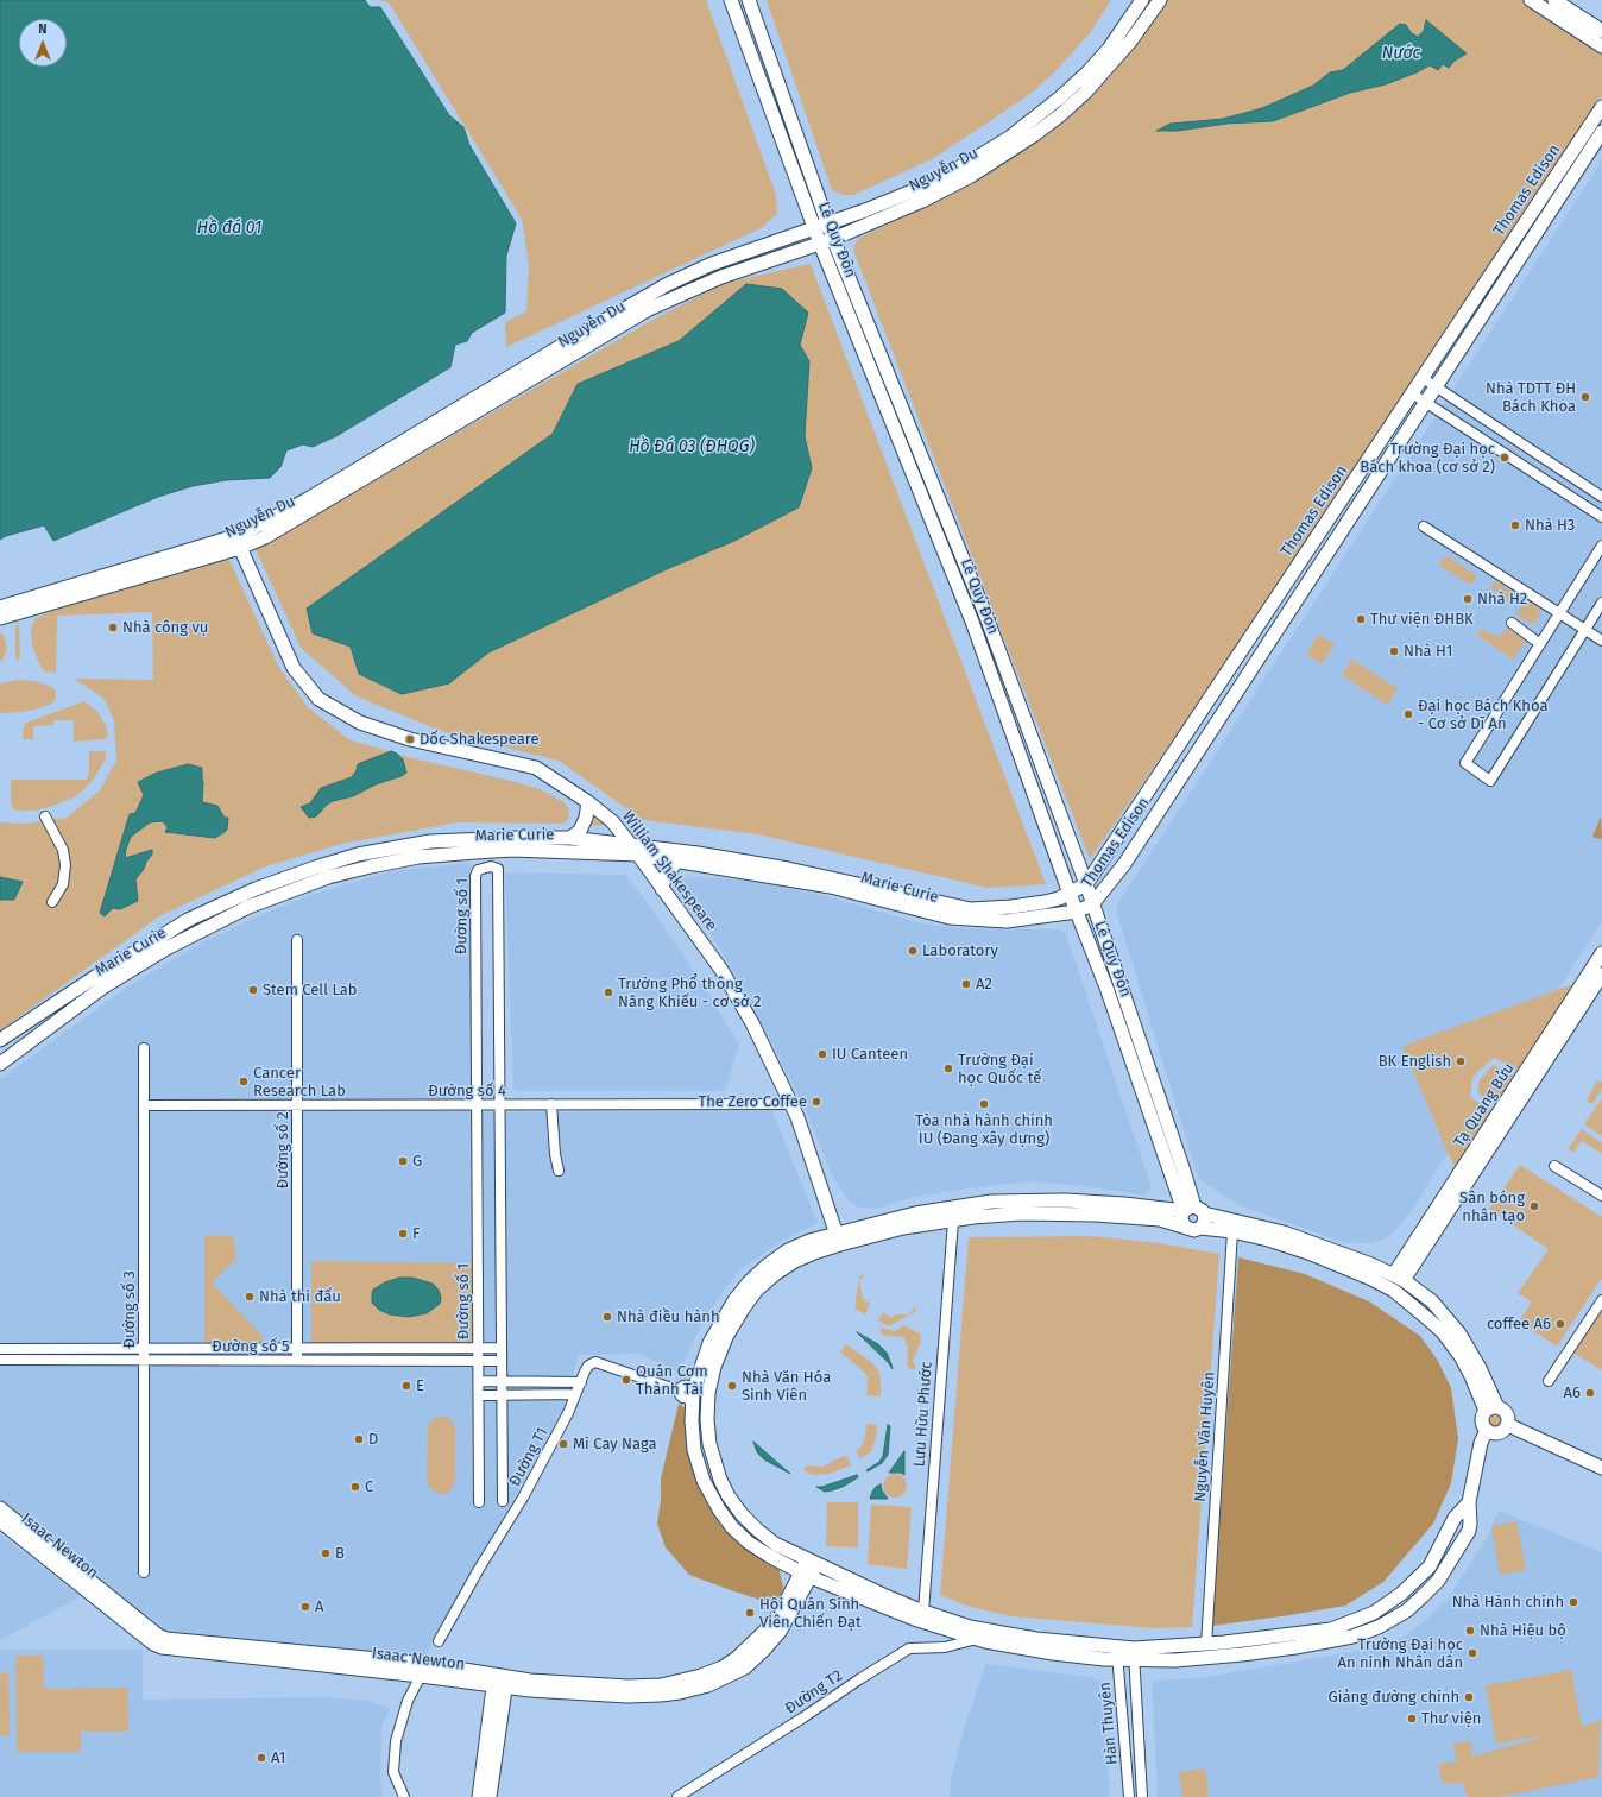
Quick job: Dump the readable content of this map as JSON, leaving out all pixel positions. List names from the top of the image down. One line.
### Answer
{"streets":{"street":["Nguyễn Du","Thomas Edison","Lê Quý Đôn","Marie Curie","William Shakespeare","Đường số 1","Đường số 4","Tạ Quang Bửu","Đường số 2","Đường số 3","Đường số 5","Lưu Hữu Phước","Nguyễn Văn Huyên","Đường T1","Isaac Newton","Đường T2","Hàn Thuyên"]},"crossings":[["Nguyễn Du","Lê Quý Đôn"],["Nguyễn Du","William Shakespeare"],["Thomas Edison","Lê Quý Đôn"],["Thomas Edison","Marie Curie"],["Lê Quý Đôn","Marie Curie"],["Marie Curie","William Shakespeare"],["William Shakespeare","Đường số 4"],["Đường số 1","Đường số 4"],["Đường số 1","Đường số 5"],["Đường số 4","Đường số 2"],["Đường số 4","Đường số 3"],["Đường số 2","Đường số 5"],["Đường số 3","Đường số 5"]],"water":["Nước","Hồ đá 01","Hồ Đá 03 (ĐHQG)"],"places":["Nhà TDTT ĐH Bách Khoa","Trường Đại học Bách khoa (cơ sở 2)","Nhà H3","Nhà H2","Thư viện ĐHBK","Nhà công vụ","Nhà H1","Đại học Bách Khoa - Cơ sở Dĩ An","Dốc Shakespeare","Laboratory","A2","Stem Cell Lab","Trường Phổ thông Năng Khiếu - cơ sở 2","IU Canteen","BK English","Trường Đại học Quốc tế","Cancer Research Lab","The Zero Coffee","Tòa nhà hành chính IU (Đang xây dựng)","G","Sân bóng nhân tạo","F","Nhà thi đấu","Nhà điều hành","coffee A6","Quán Cơm Thành Tài","E","Nhà Văn Hóa Sinh Viên","A6","D","Mì Cay Naga","C","B","Nhà Hành chính","A","Hội Quán Sinh Viên Chiến Đạt","Nhà Hiệu bộ","Trường Đại học An ninh Nhân dân","Giảng đường chính","Thư viện","A1"],"north":"top"}
